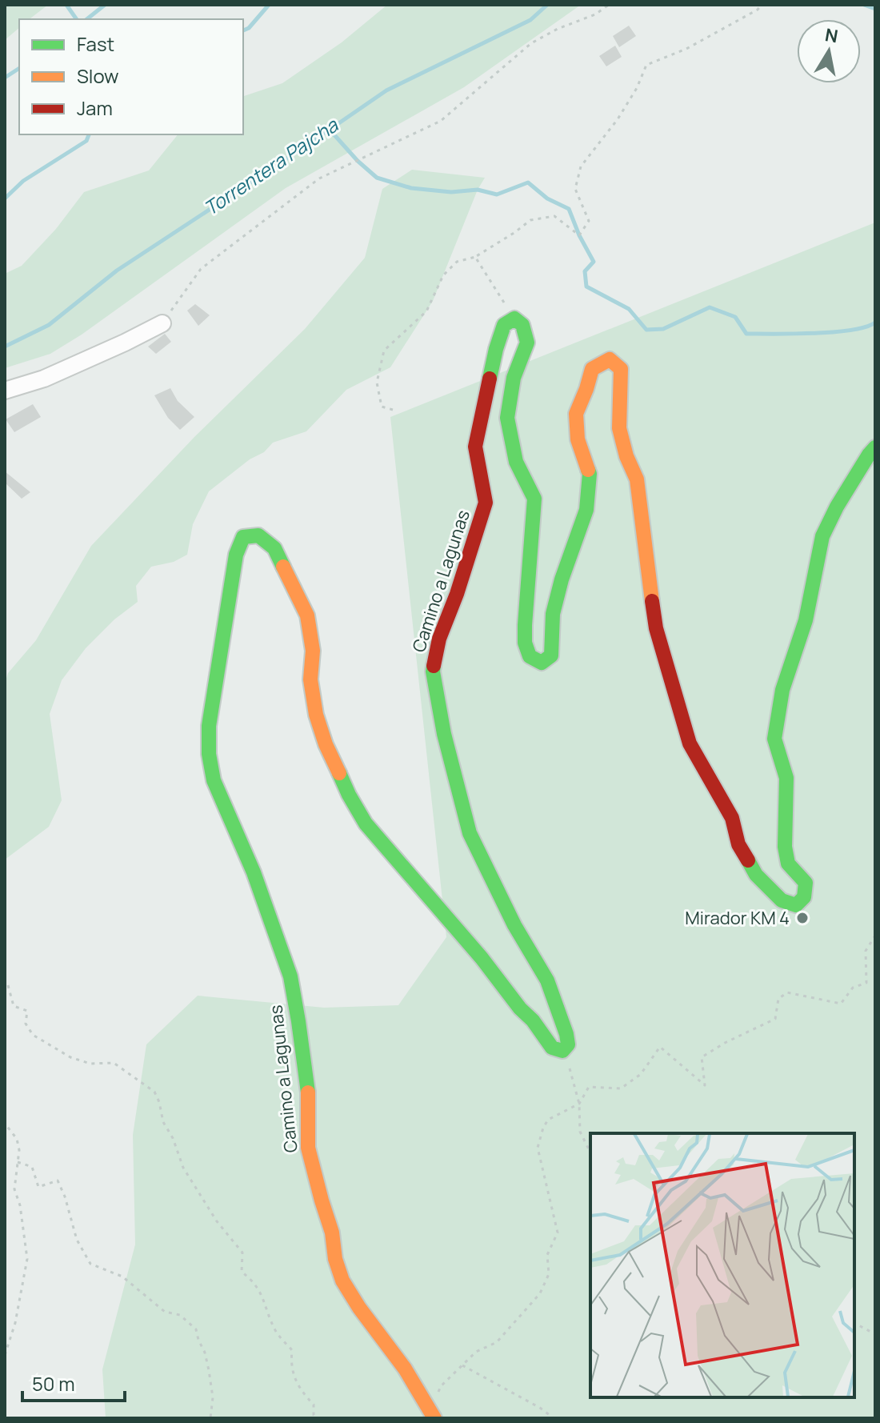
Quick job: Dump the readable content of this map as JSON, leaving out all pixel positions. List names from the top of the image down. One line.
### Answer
{"streets":{"street":["Camino a Lagunas"]},"water":["Torrentera Pajcha"],"places":["Mirador KM 4"],"legend":["Fast","Slow","Jam"],"scale_bar":"50 m","north":"top"}
